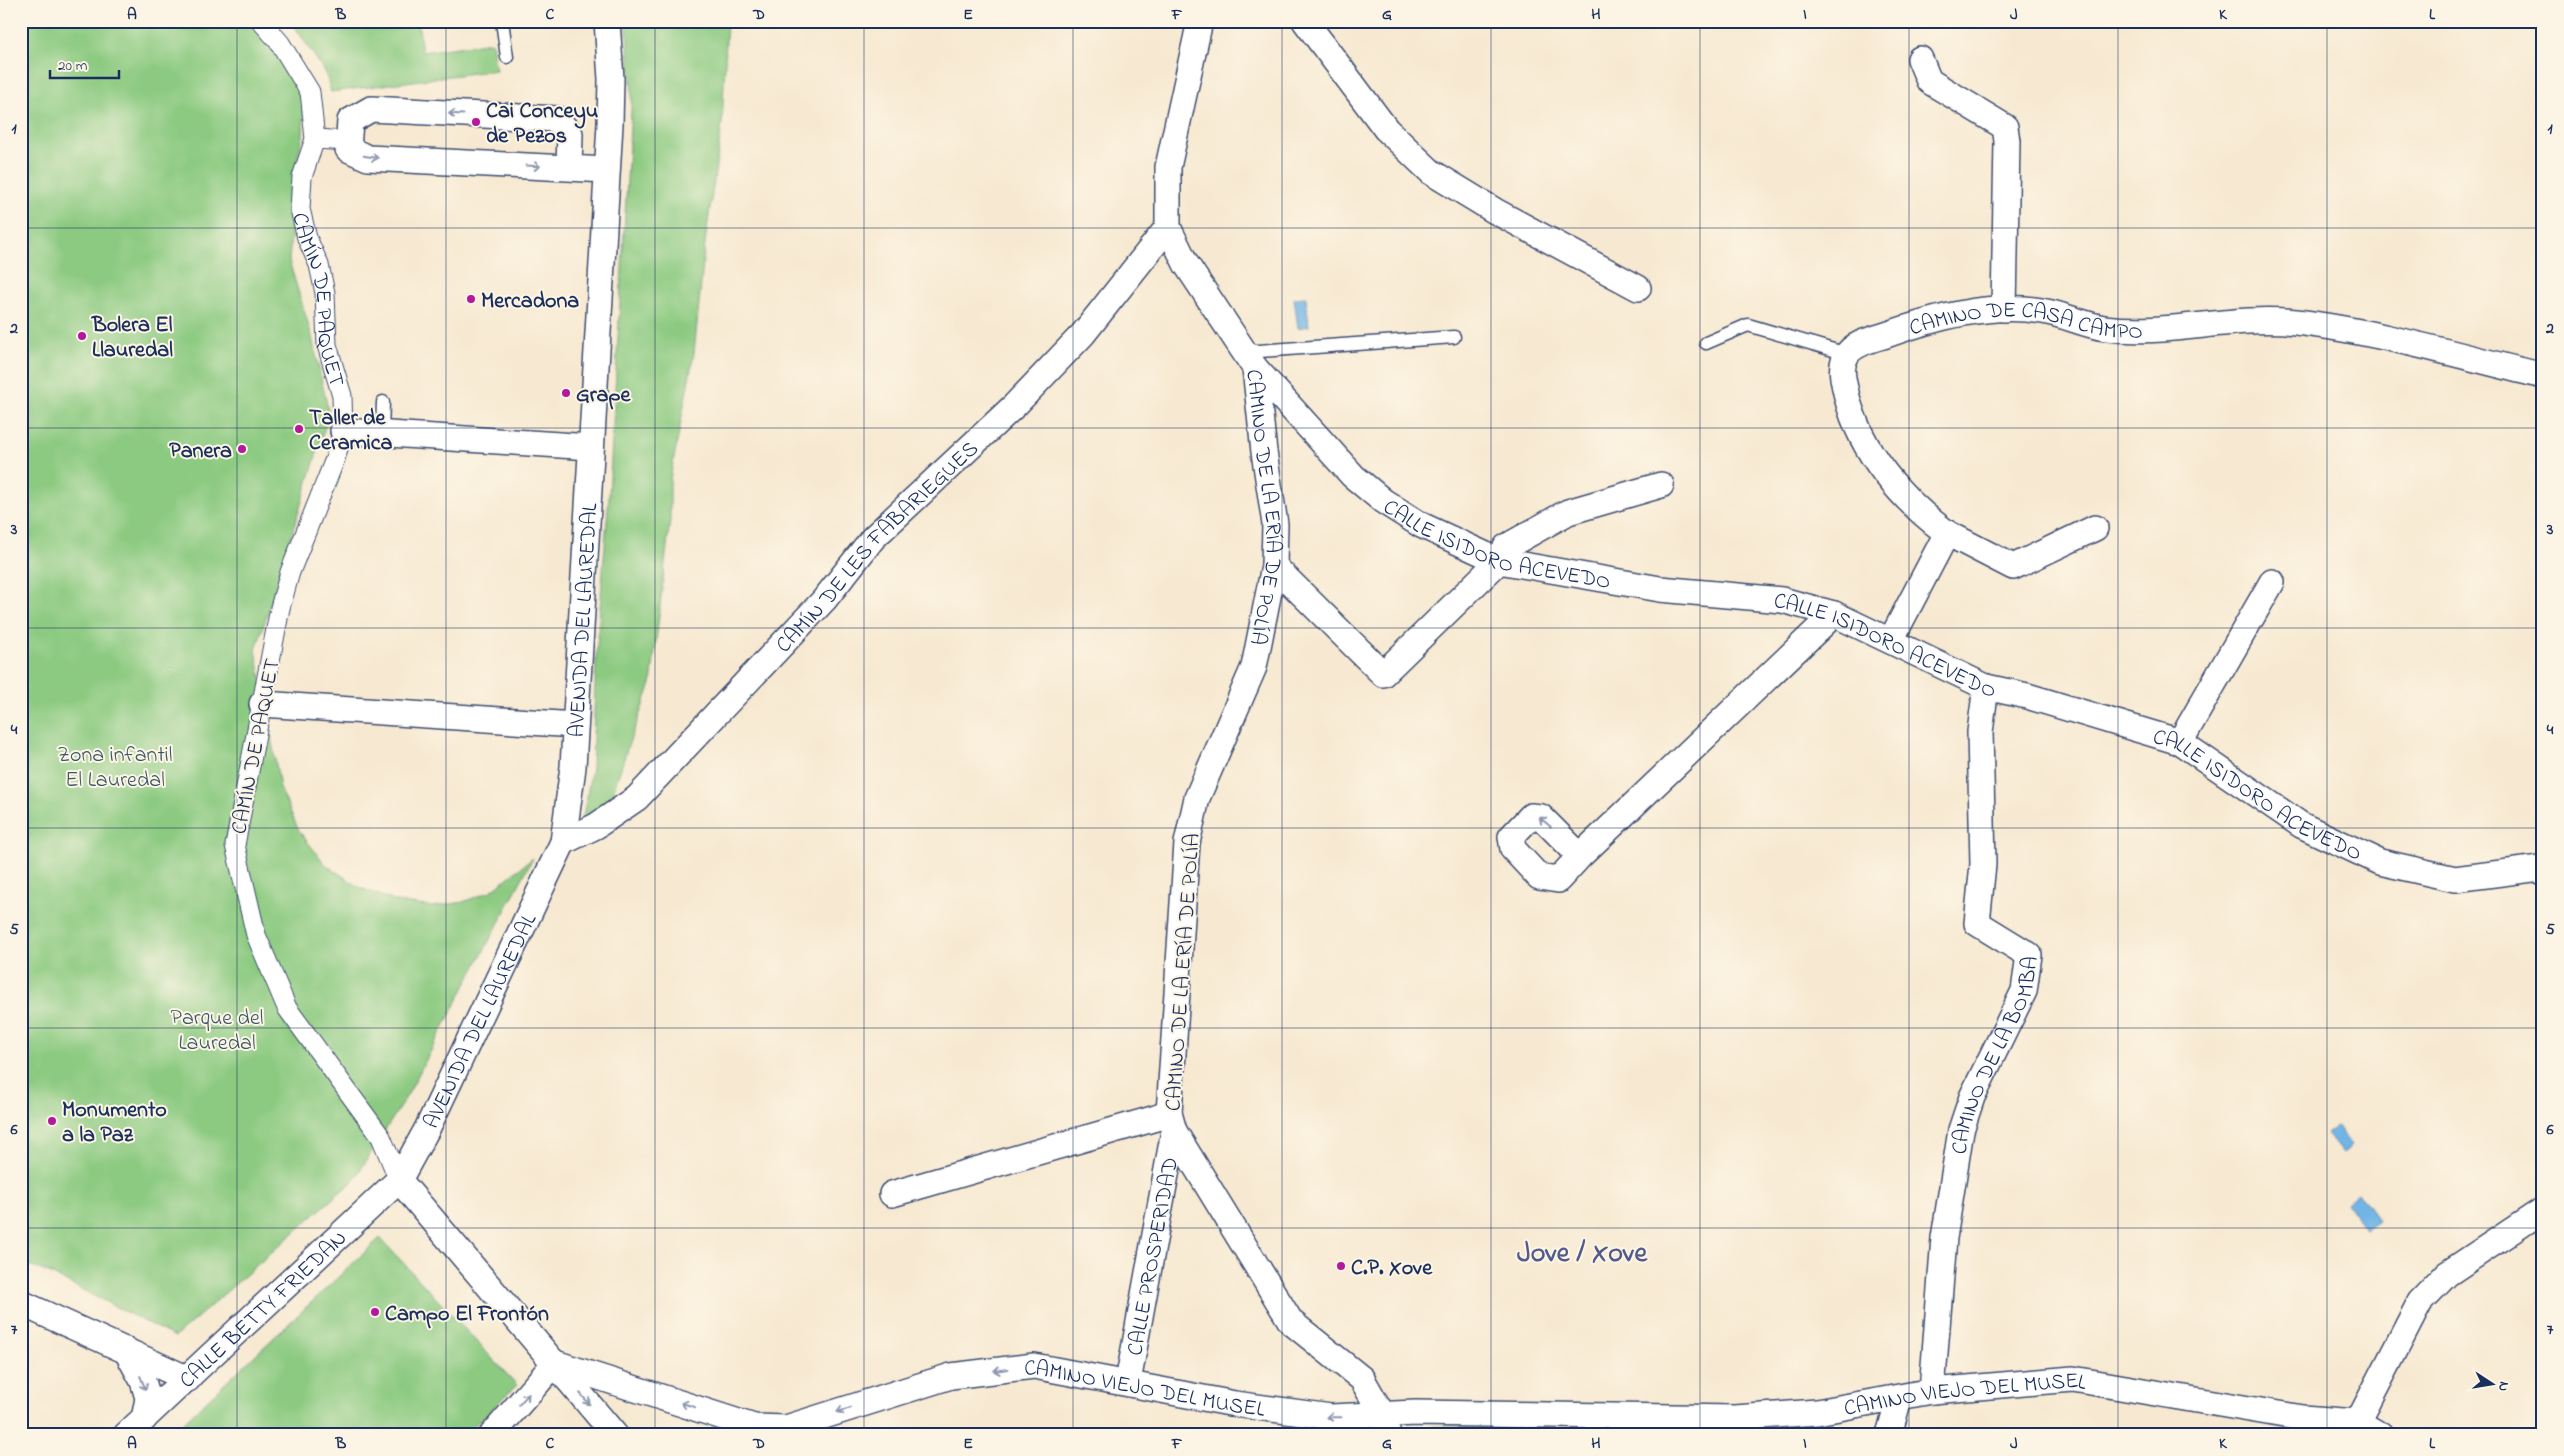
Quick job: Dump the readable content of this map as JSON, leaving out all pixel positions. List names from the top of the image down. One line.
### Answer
{"streets":{"street":["CAMÍN DE PAQUET","CAMINO DE CASA CAMPO","CAMINO DE LA ERÍA DE POLÍA","CALLE ISIDORO ACEVEDO","CAMÍN DE LES FABARIEGUES","AVENIDA DEL LAUREDAL","CAMINO DE LA BOMBA","CALLE PROSPERIDAD","CALLE BETTY FRIEDAN","CAMINO VIEJO DEL MUSEL"]},"crossings":[["CAMÍN DE PAQUET","AVENIDA DEL LAUREDAL"],["CAMÍN DE PAQUET","CALLE BETTY FRIEDAN"],["CAMÍN DE PAQUET","CAMINO VIEJO DEL MUSEL"],["CAMINO DE LA ERÍA DE POLÍA","CALLE ISIDORO ACEVEDO"],["CAMINO DE LA ERÍA DE POLÍA","CAMÍN DE LES FABARIEGUES"],["CAMINO DE LA ERÍA DE POLÍA","CALLE PROSPERIDAD"],["CAMINO DE LA ERÍA DE POLÍA","CAMINO VIEJO DEL MUSEL"],["CALLE ISIDORO ACEVEDO","CAMINO DE LA BOMBA"],["CAMÍN DE LES FABARIEGUES","AVENIDA DEL LAUREDAL"],["AVENIDA DEL LAUREDAL","CALLE BETTY FRIEDAN"],["CAMINO DE LA BOMBA","CAMINO VIEJO DEL MUSEL"],["CALLE PROSPERIDAD","CAMINO VIEJO DEL MUSEL"]],"one_way":["CAMINO VIEJO DEL MUSEL"],"districts":["Jove / Xove"],"parks":["Zona infantil El Lauredal","Parque del Lauredal"],"places":["Cai Conceyu de Pezos","Mercadona","Bolera El Llauredal","Grape","Taller de Ceramica","Panera","Monumento a la Paz","C.P. Xove","Campo El Frontón"],"scale_bar":"20 m","north":"right","grid":{"columns":["A","B","C","D","E","F","G","H","I","J","K","L"],"rows":["1","2","3","4","5","6","7"]}}
